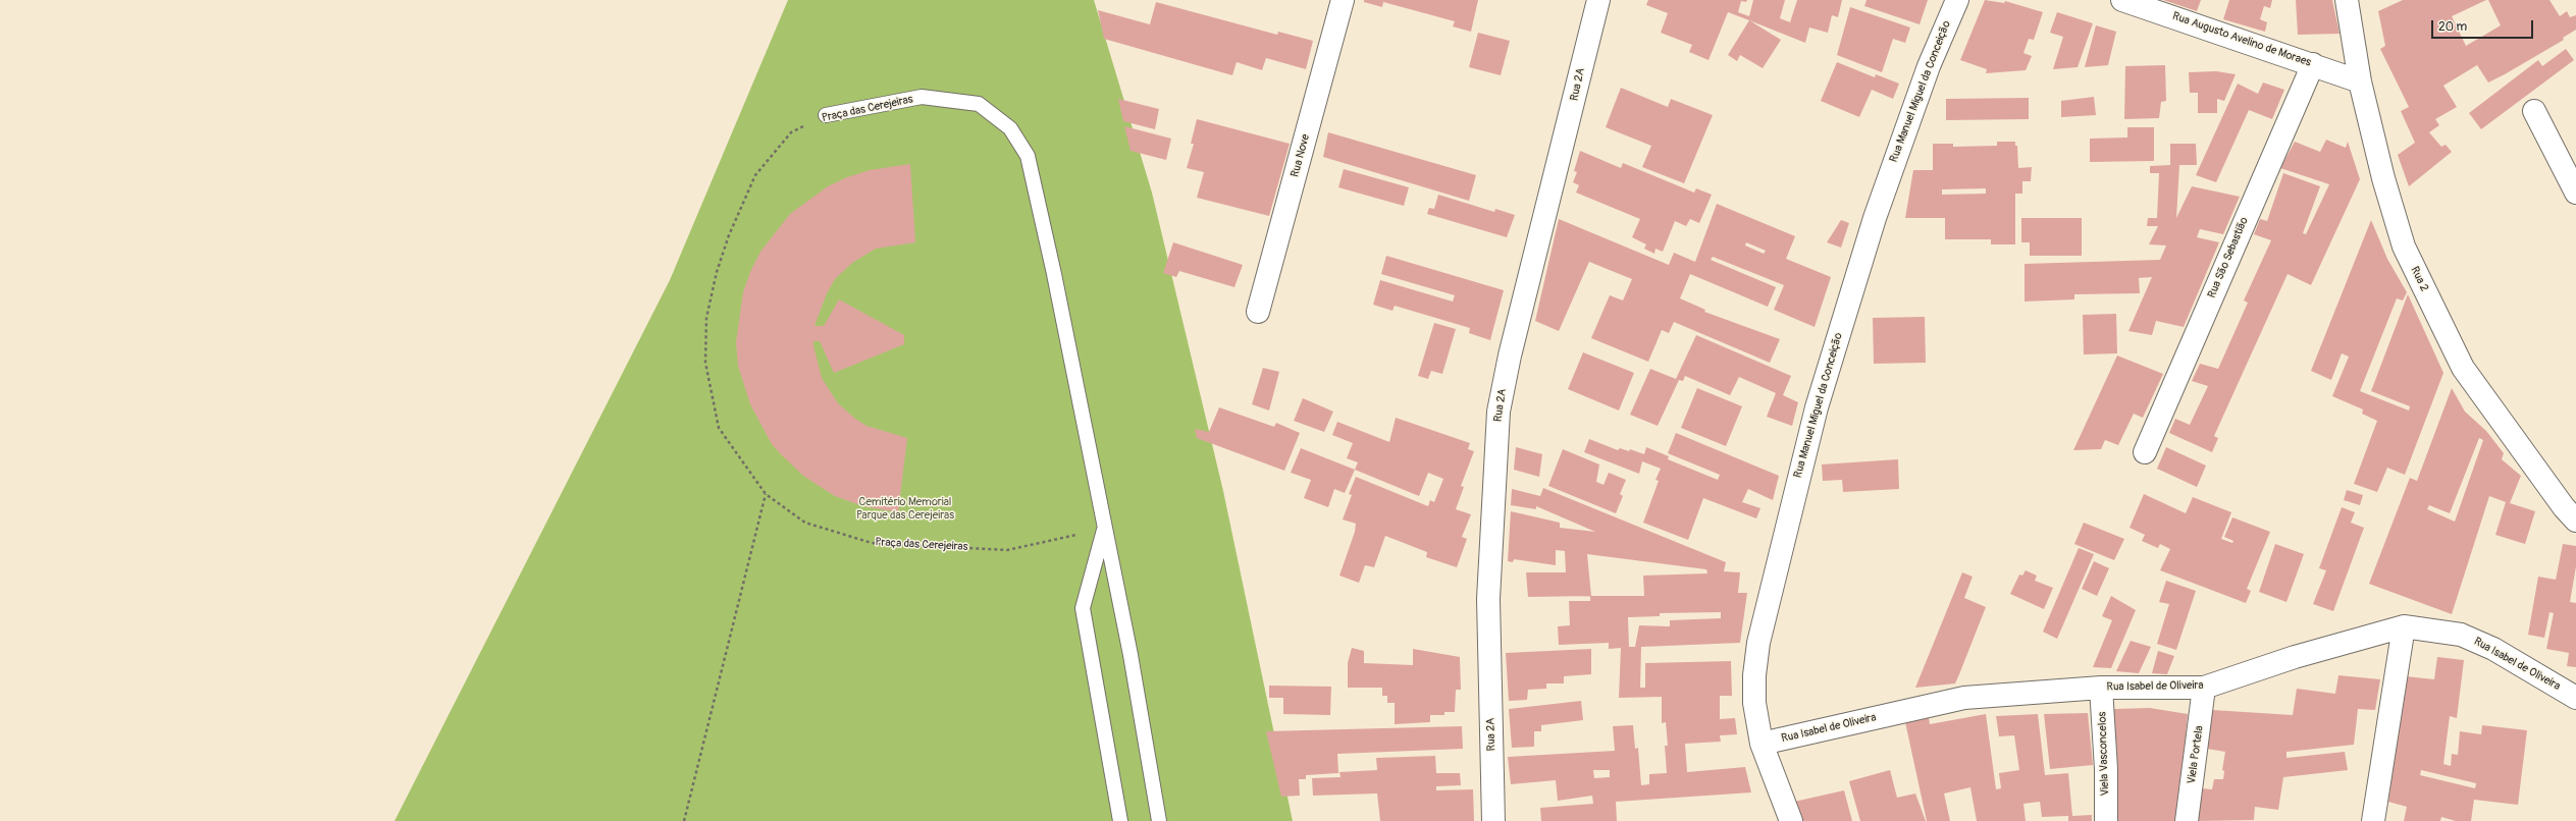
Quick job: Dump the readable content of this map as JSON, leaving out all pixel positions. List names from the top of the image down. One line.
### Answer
{"streets":{"street":["Rua Augusto Avelino de Moraes","Rua 2A","Rua Manuel Miguel da Conceição","Rua Nove","Rua São Sebastião","Rua 2","Rua Isabel de Oliveira","Viela Vasconcelos","Viela Portela"],"lane":["Praça das Cerejeiras"]},"crossings":[["Rua Augusto Avelino de Moraes","Rua São Sebastião"],["Rua Augusto Avelino de Moraes","Rua 2"],["Rua Manuel Miguel da Conceição","Rua Isabel de Oliveira"],["Rua Isabel de Oliveira","Viela Vasconcelos"],["Rua Isabel de Oliveira","Viela Portela"]],"parks":["Cemitério Memorial Parque das Cerejeiras"],"scale_bar":"20 m"}
